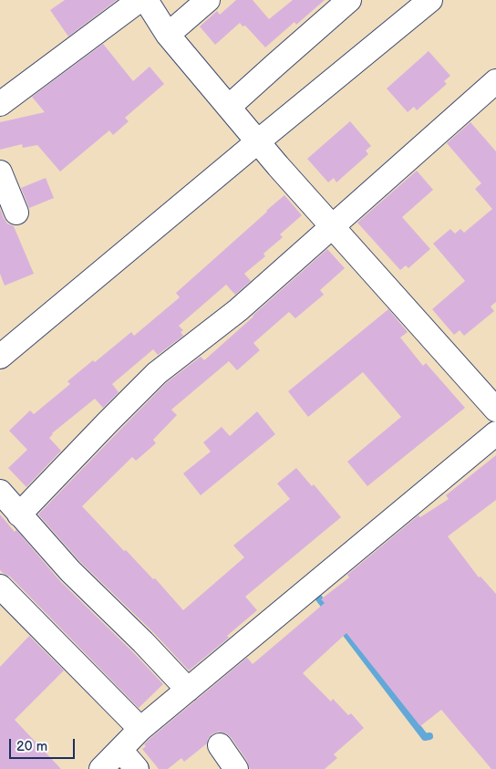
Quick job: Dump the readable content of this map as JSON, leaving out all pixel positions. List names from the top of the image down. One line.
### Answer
{"scale_bar":"20 m"}
